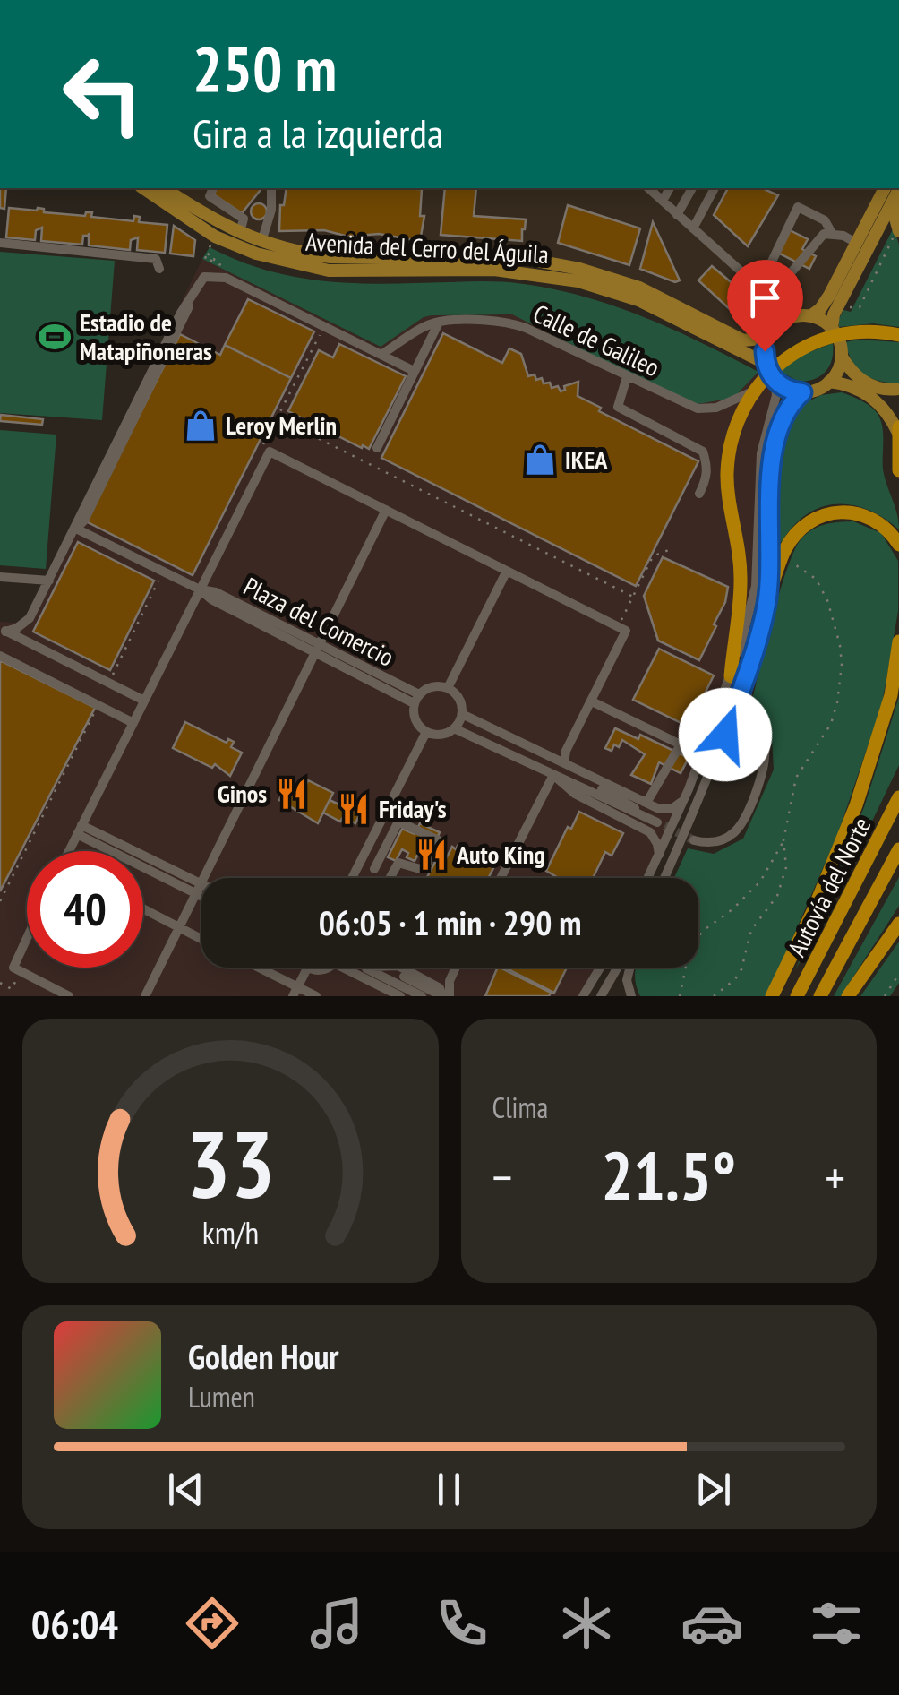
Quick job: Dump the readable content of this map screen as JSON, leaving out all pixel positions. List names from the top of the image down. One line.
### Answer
{"streets":{"highway":["Autovía del Norte"],"main road":["Avenida del Cerro del Águila"],"street":["Calle de Galileo","Plaza del Comercio"]},"places":{"sports":["Estadio de Matapiñoneras"],"shop":["Leroy Merlin","IKEA"],"restaurant":["Ginos","Friday's","Auto King"]},"page":{"turn":["250 m","Gira a la izquierda"],"limit":"40","trip":"06:05 · 1 min · 290 m","tile":"Clima","heat":["−","21.5°","+"],"song":["Golden Hour","Lumen"],"tabs":"06:04","gauge":["33","km/h"]}}
